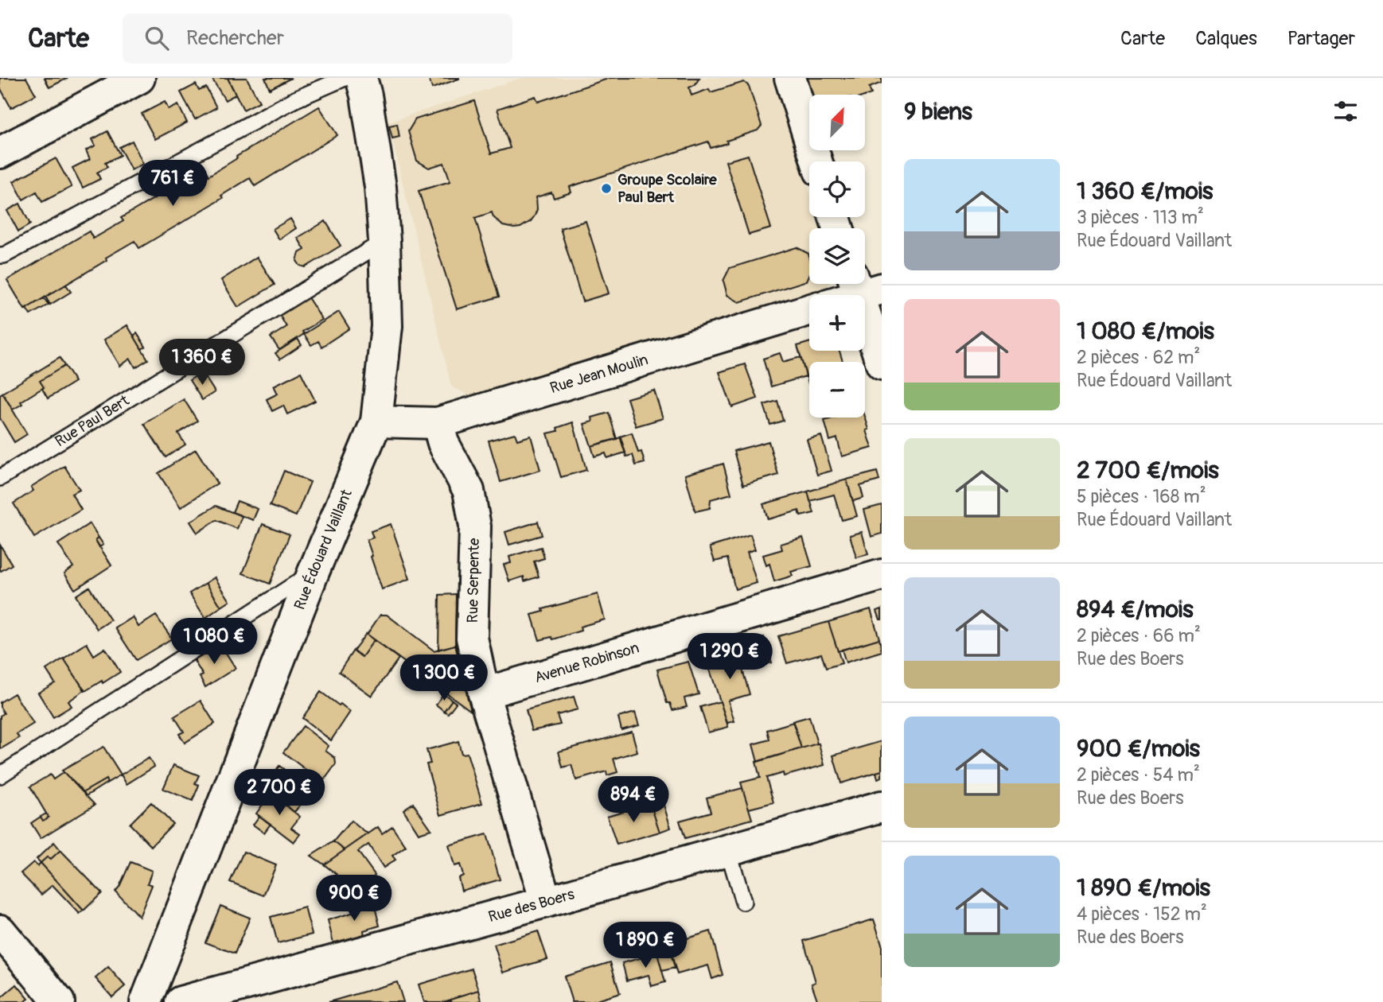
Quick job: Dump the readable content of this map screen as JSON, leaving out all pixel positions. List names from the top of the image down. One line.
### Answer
{"streets":{"street":["Rue Jean Moulin","Rue Édouard Vaillant","Rue Serpente","Avenue Robinson","Rue des Boers"],"lane":["Rue Paul Bert"]},"crossings":[["Rue Jean Moulin","Rue Édouard Vaillant"],["Rue Jean Moulin","Rue Serpente"],["Rue Paul Bert","Rue Édouard Vaillant"],["Rue Serpente","Avenue Robinson"],["Rue Serpente","Rue des Boers"]],"places":["Groupe Scolaire Paul Bert"],"north":"top right","page":{"header":"Carte","search":"Rechercher","nav":["Carte","Calques","Partager"],"heading":"9 biens","map_buttons":["+","−"],"list":[{"name":"1 360 €/mois","note":"3 pièces · 113 m² · Rue Édouard Vaillant"},{"name":"1 080 €/mois","note":"2 pièces · 62 m² · Rue Édouard Vaillant"},{"name":"2 700 €/mois","note":"5 pièces · 168 m² · Rue Édouard Vaillant"},{"name":"894 €/mois","note":"2 pièces · 66 m² · Rue des Boers"},{"name":"900 €/mois","note":"2 pièces · 54 m² · Rue des Boers"},{"name":"1 890 €/mois","note":"4 pièces · 152 m² · Rue des Boers"}],"price":["761 €","1 360 €","1 080 €","1 290 €","1 300 €","2 700 €","894 €","900 €","1 890 €"]}}
